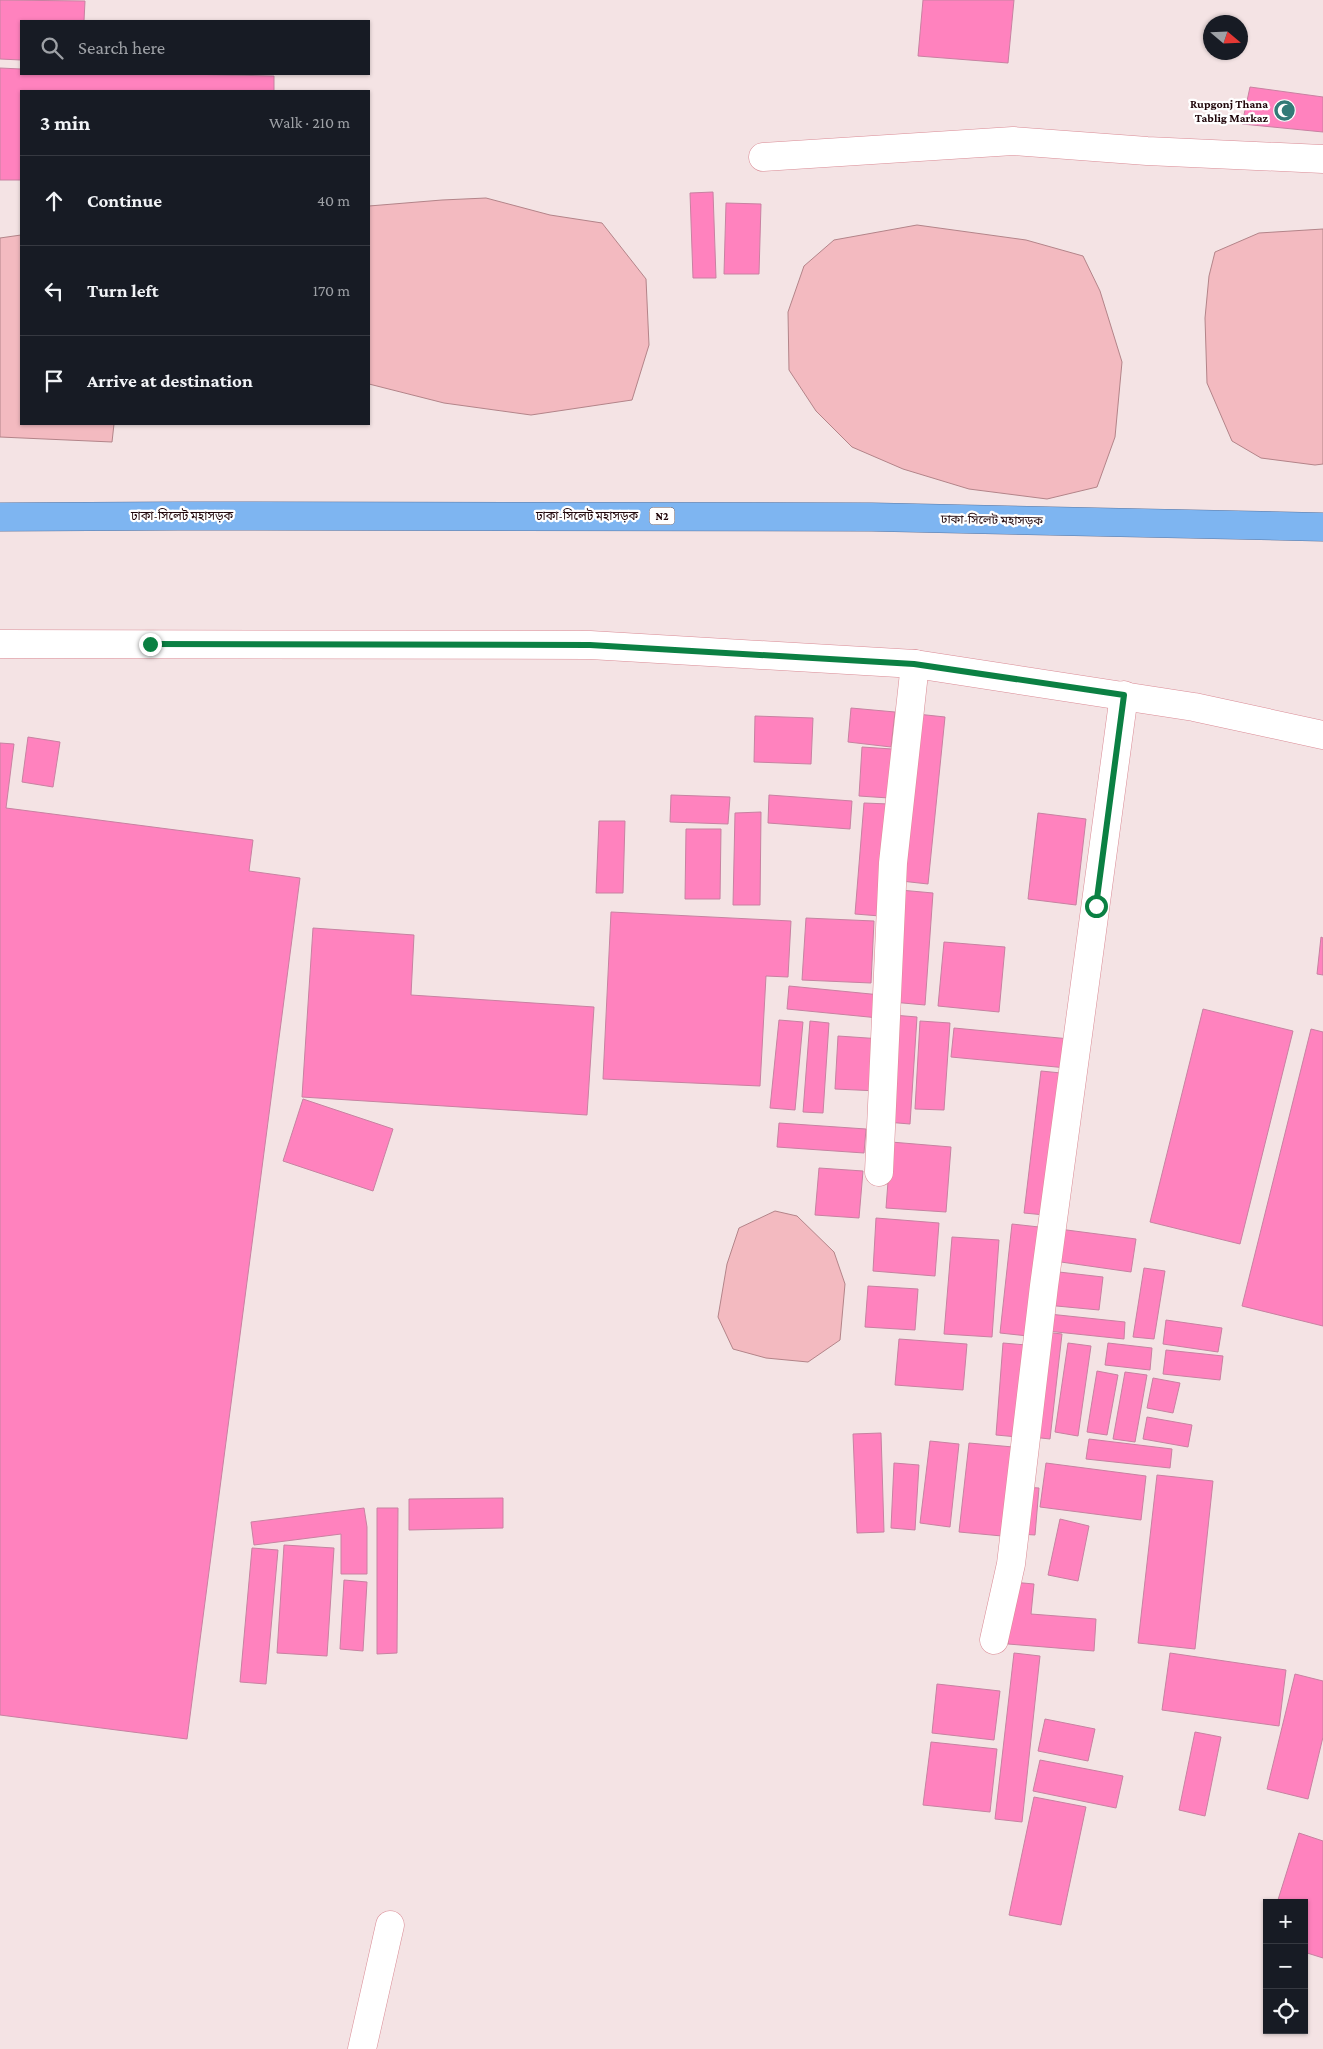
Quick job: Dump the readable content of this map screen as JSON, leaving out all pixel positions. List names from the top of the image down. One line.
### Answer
{"streets":{"highway":["ঢাকা-সিলেট মহাসড়ক","N2"]},"places":{"mosque":["Rupgonj Thana Tablig Markaz"]},"north":"right","page":{"search":"Search here","heading":["3 min","Walk · 210 m"],"list":[["Continue","40 m"],["Turn left","170 m"],"Arrive at destination"],"map_buttons":["+","−"]}}
